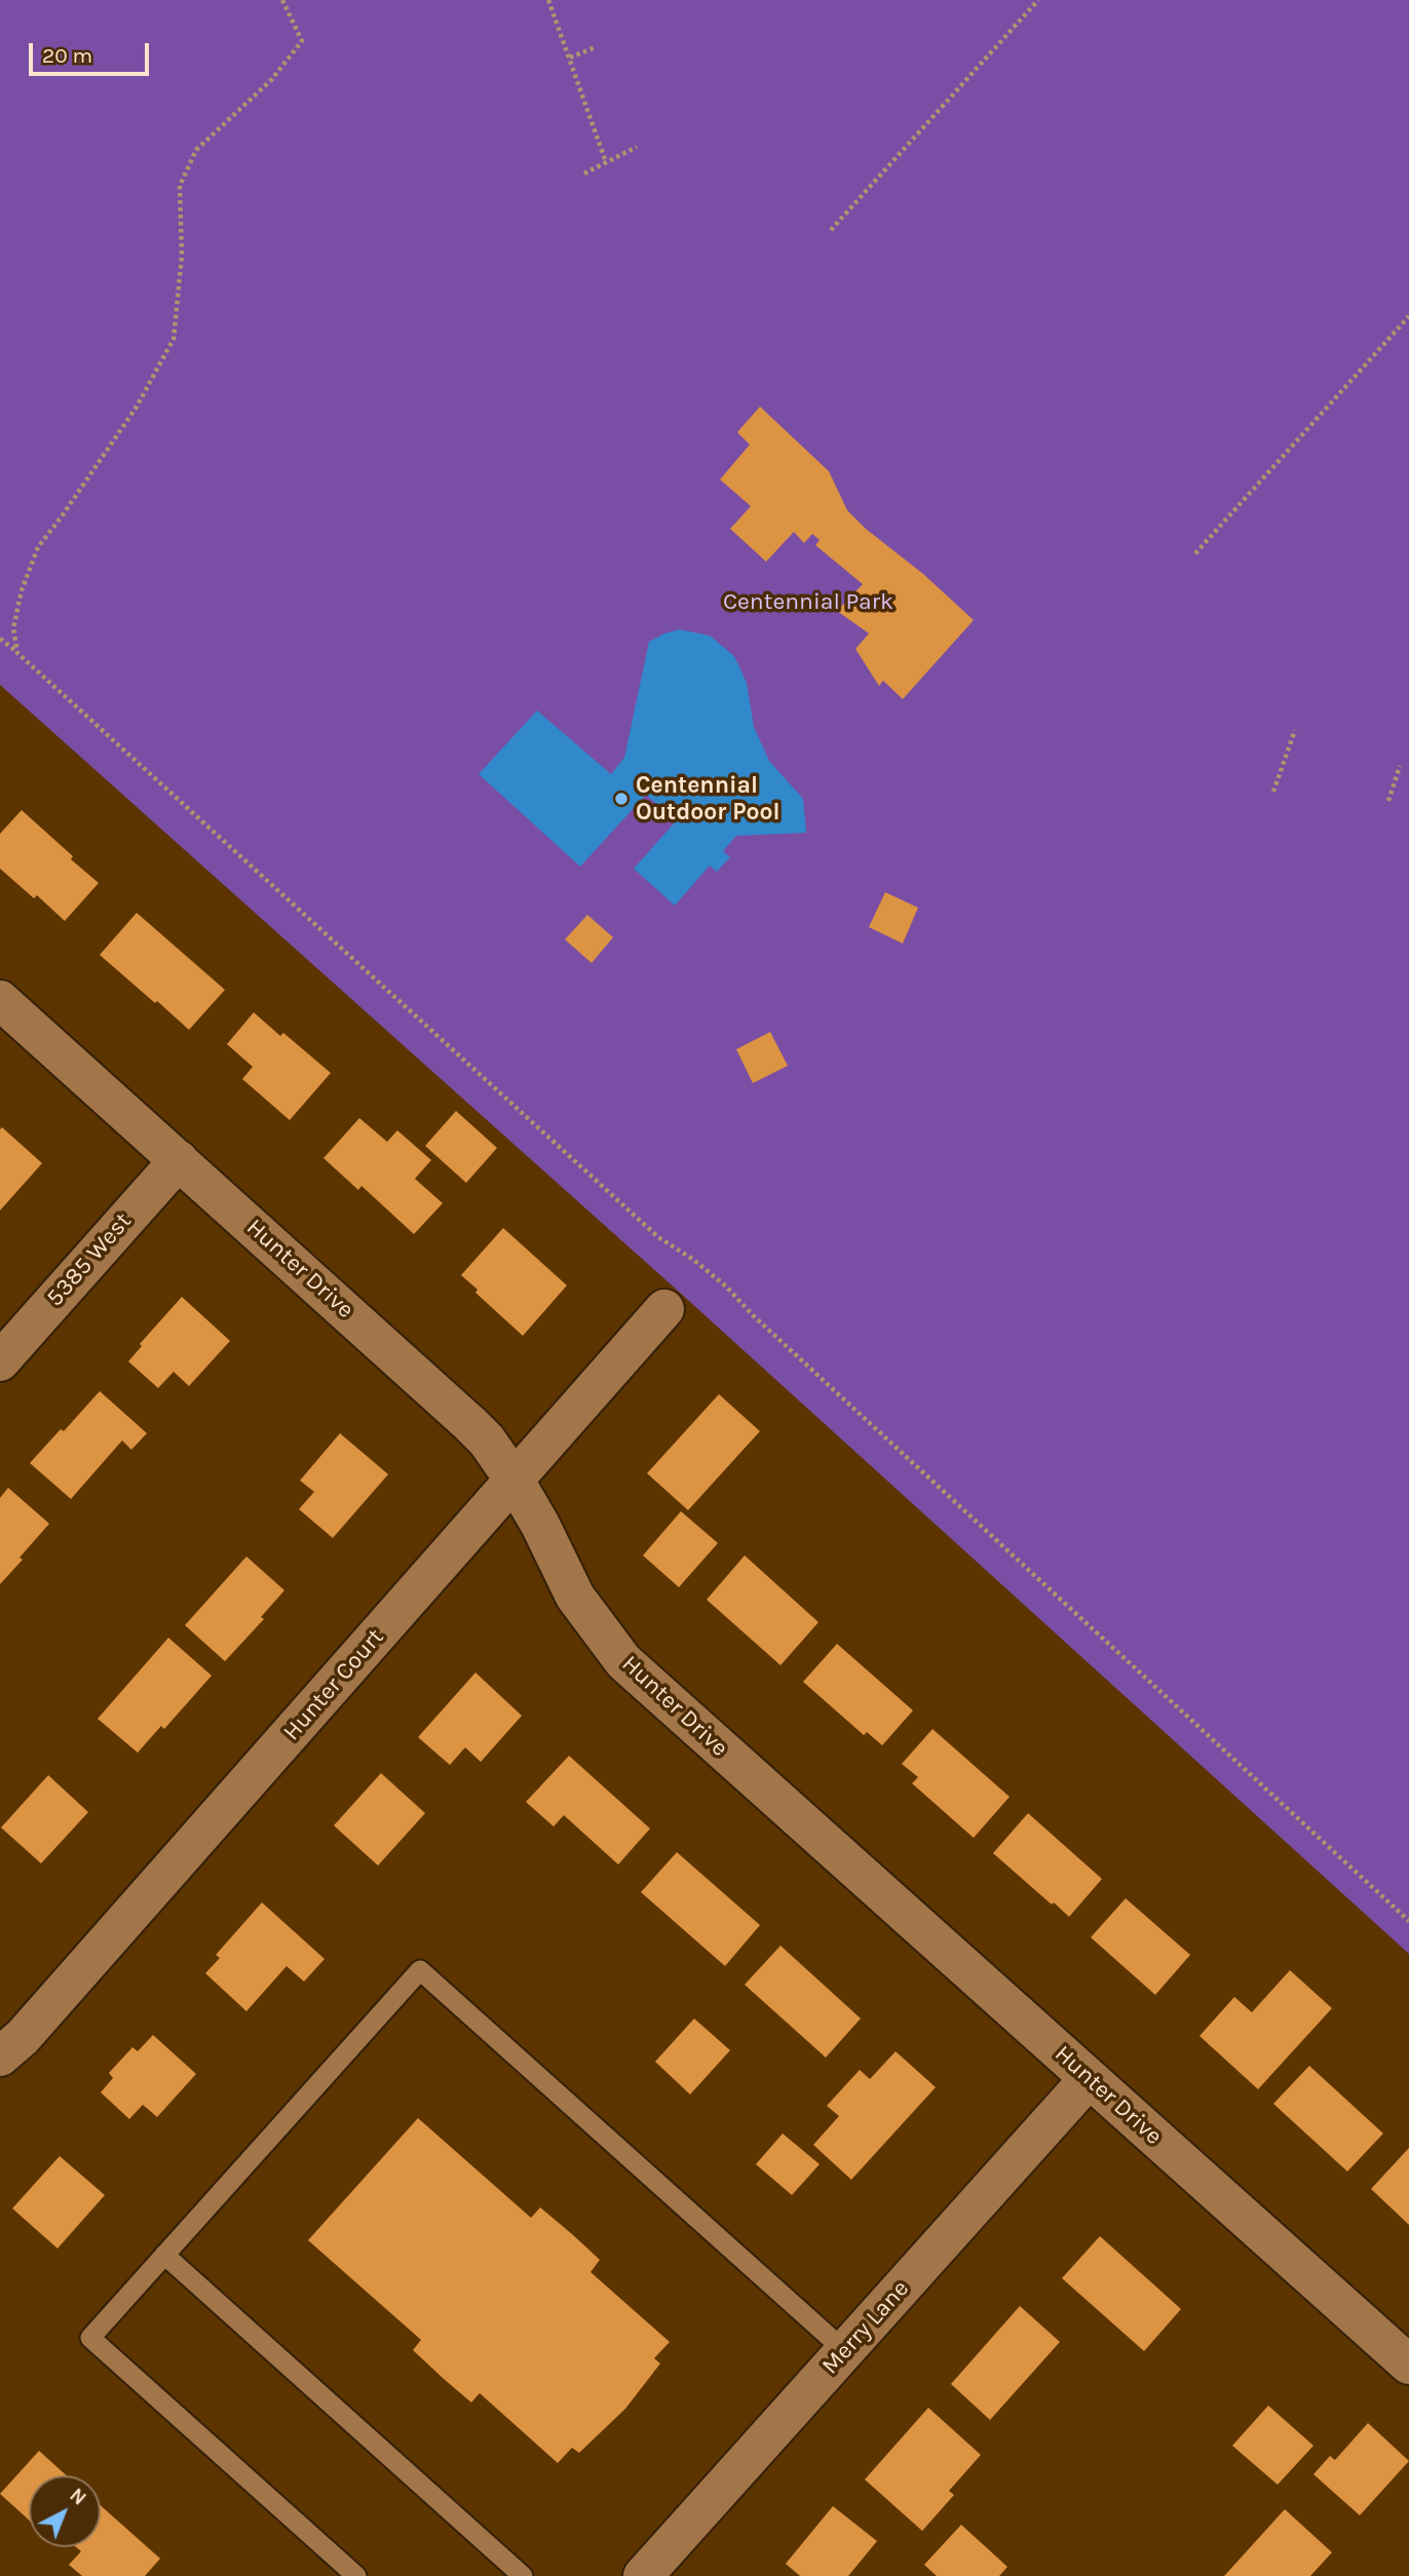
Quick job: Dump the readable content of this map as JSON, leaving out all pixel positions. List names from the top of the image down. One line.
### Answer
{"streets":{"street":["5385 West","Hunter Drive","Hunter Court","Merry Lane"]},"crossings":[["5385 West","Hunter Drive"],["Hunter Drive","Hunter Court"],["Hunter Drive","Merry Lane"]],"parks":["Centennial Park"],"places":["Centennial Outdoor Pool"],"scale_bar":"20 m","north":"top right"}
